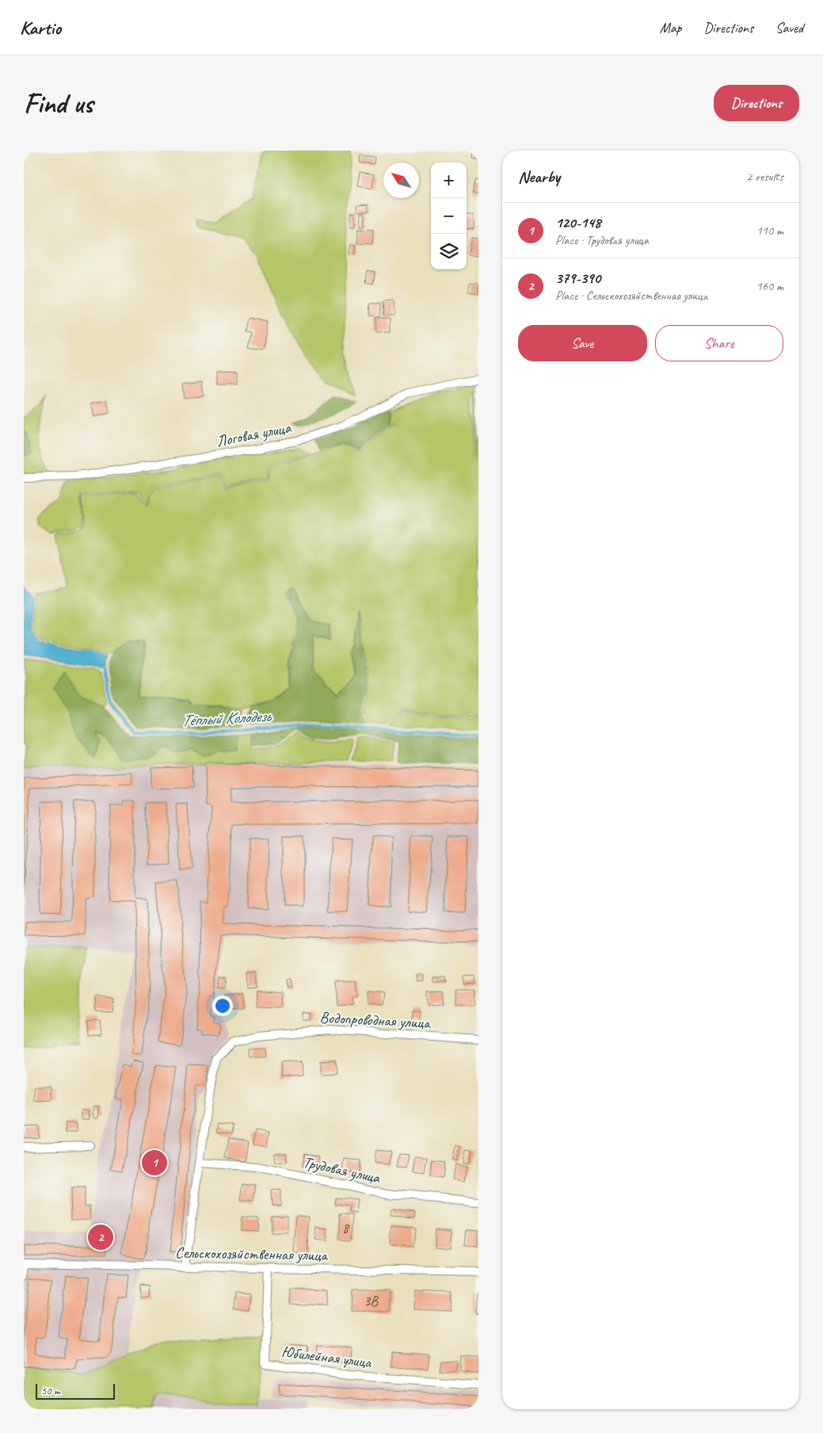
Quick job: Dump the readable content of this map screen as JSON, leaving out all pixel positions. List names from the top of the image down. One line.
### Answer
{"streets":{"street":["Логовая улица","Водопроводная улица","Трудовая улица","Сельскохозяйственная улица","Юбилейная улица"]},"crossings":[["Водопроводная улица","Трудовая улица"],["Водопроводная улица","Сельскохозяйственная улица"],["Сельскохозяйственная улица","Юбилейная улица"]],"water":["Тёплый Колодезь"],"house_numbers":["8","3В"],"scale_bar":"50 m","north":"top left","page":{"header":"Kartio","nav":["Map","Directions","Saved"],"buttons":["Directions",["Save","Share"]],"title":"Find us","heading":["Nearby","2 results"],"map_buttons":["+","−"],"list":[{"mark":"1","name":"120-148","note":"Place · Трудовая улица","value":"110 m"},{"mark":"2","name":"379-390","note":"Place · Сельскохозяйственная улица","value":"160 m"}],"pins":["1","2"],"scale":"50 m"}}
